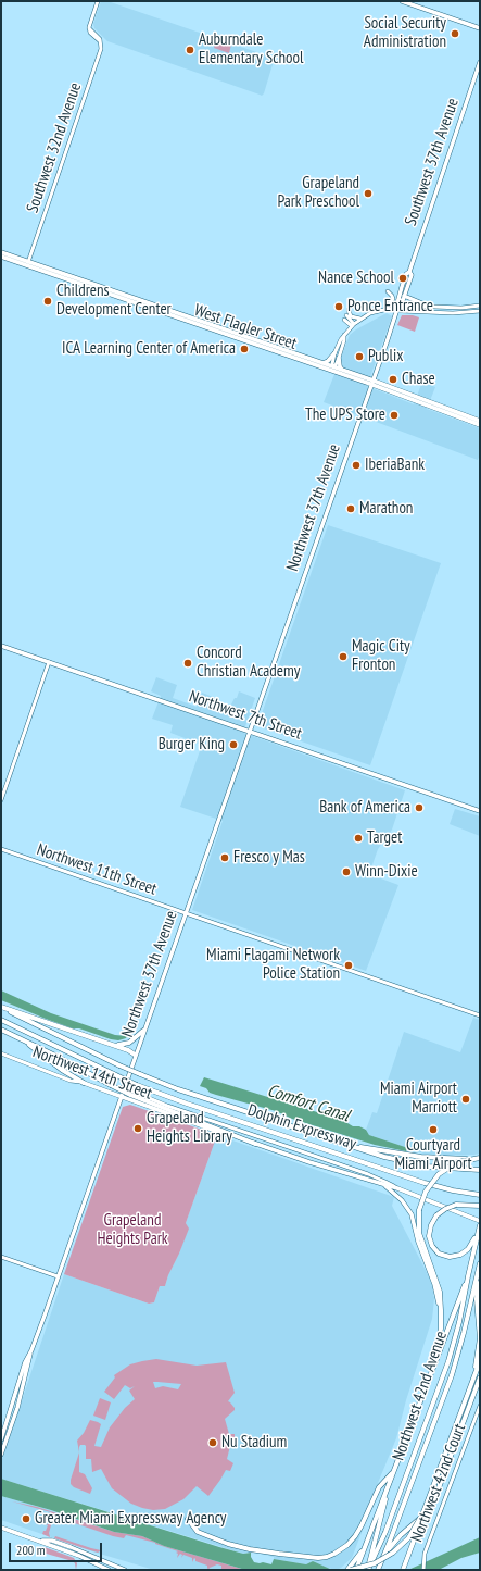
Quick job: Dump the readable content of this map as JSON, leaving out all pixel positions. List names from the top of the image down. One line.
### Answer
{"streets":{"highway":["Dolphin Expressway","Northwest 42nd Avenue"],"main road":["Southwest 37th Avenue","West Flagler Street","Northwest 37th Avenue","Northwest 7th Street","Northwest 14th Street"],"street":["Southwest 32nd Avenue","Northwest 11th Street","Northwest 42nd Court"]},"crossings":[["Southwest 32nd Avenue","West Flagler Street"],["Southwest 37th Avenue","West Flagler Street"],["Southwest 37th Avenue","Northwest 37th Avenue"],["West Flagler Street","Northwest 37th Avenue"],["Northwest 37th Avenue","Northwest 7th Street"],["Northwest 37th Avenue","Northwest 11th Street"],["Northwest 37th Avenue","Northwest 14th Street"]],"water":["Comfort Canal"],"parks":["Grapeland Heights Park"],"places":["Social Security Administration","Auburndale Elementary School","Grapeland Park Preschool","Nance School","Childrens Development Center","Ponce Entrance","ICA Learning Center of America","Publix","Chase","The UPS Store","IberiaBank","Marathon","Magic City Fronton","Concord Christian Academy","Burger King","Bank of America","Target","Fresco y Mas","Winn-Dixie","Miami Flagami Network Police Station","Miami Airport Marriott","Grapeland Heights Library","Courtyard Miami Airport","Nu Stadium","Greater Miami Expressway Agency"],"scale_bar":"200 m"}
